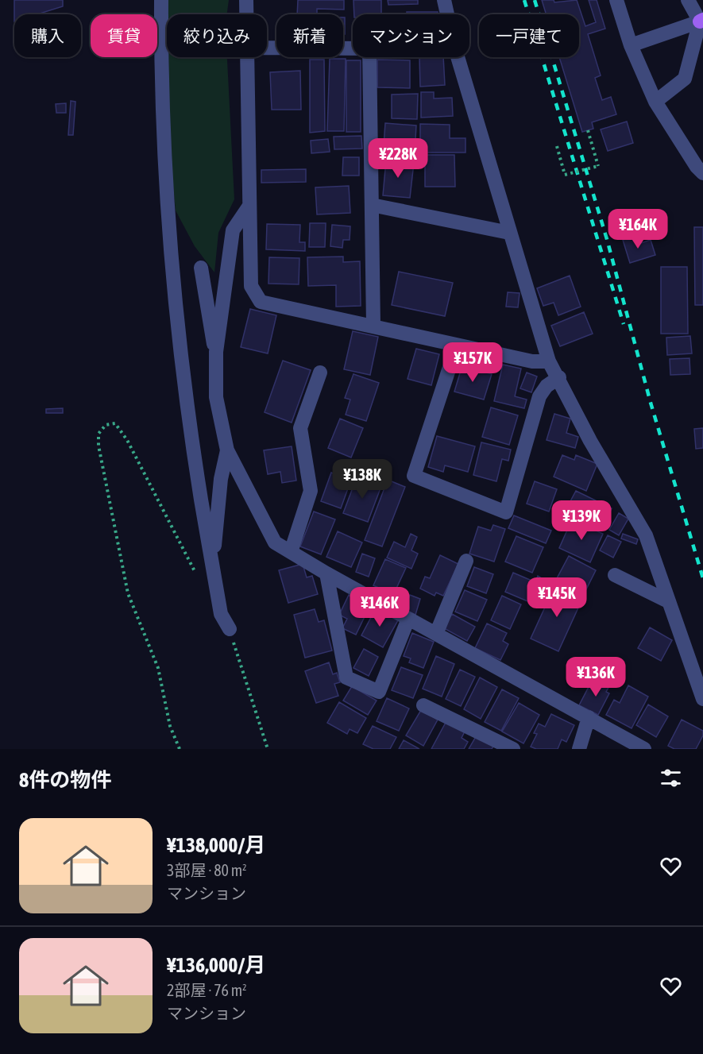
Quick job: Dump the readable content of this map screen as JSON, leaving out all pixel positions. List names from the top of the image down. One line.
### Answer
{"page":{"chip":["購入","賃貸","絞り込み","新着","マンション","一戸建て"],"price":["¥228K","¥164K","¥157K","¥138K","¥139K","¥145K","¥146K","¥136K"],"heading":"8件の物件","list":[{"name":"¥138,000/月","note":"3部屋 · 80 m² · マンション"},{"name":"¥136,000/月","note":"2部屋 · 76 m² · マンション"}]}}
